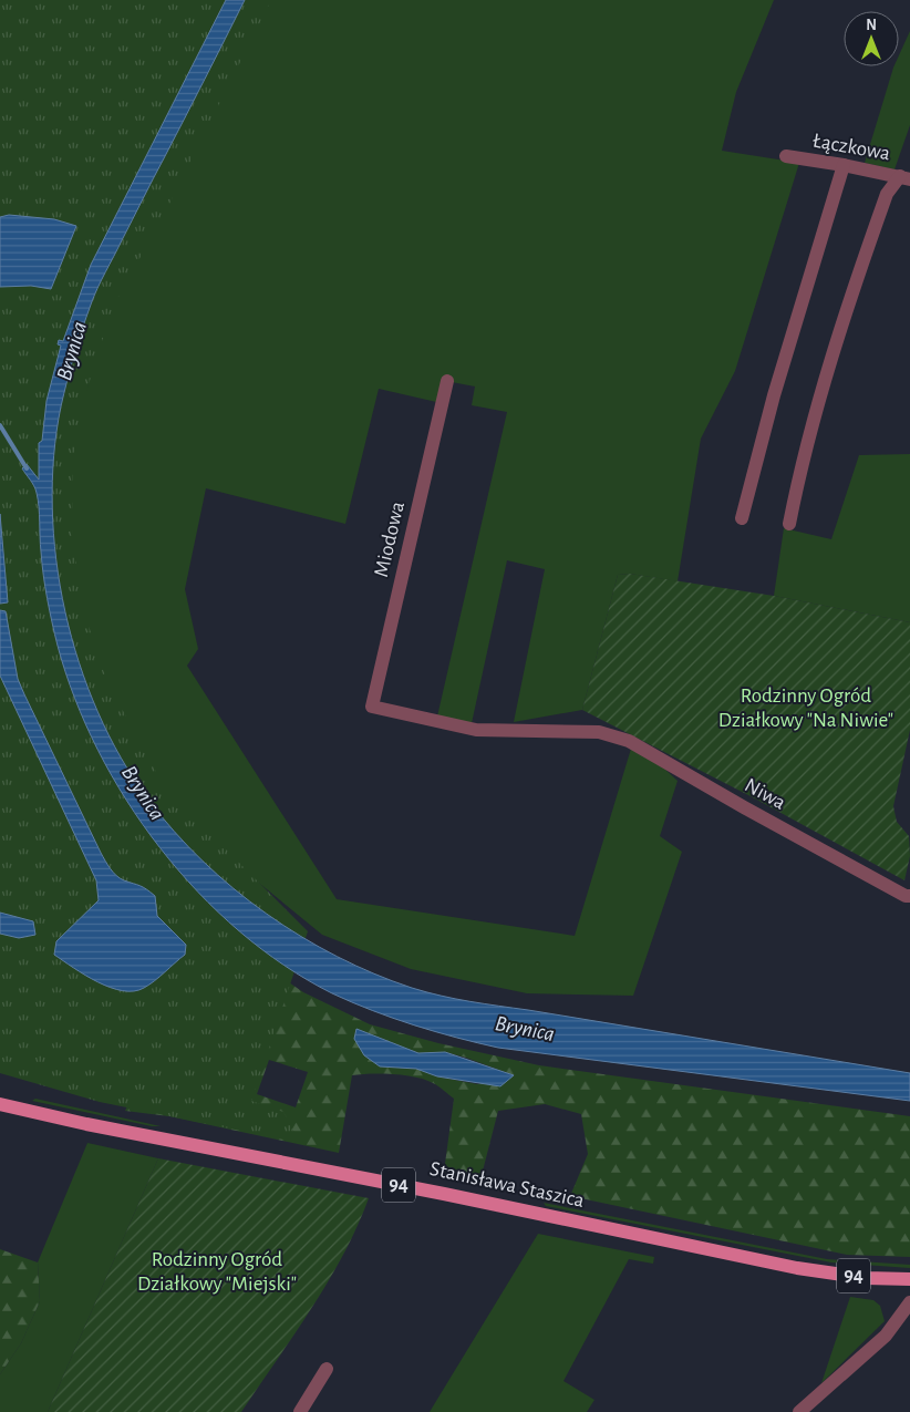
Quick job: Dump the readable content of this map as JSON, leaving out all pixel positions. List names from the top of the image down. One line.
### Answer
{"streets":{"main road":["94","Stanisława Staszica"],"street":["Łączkowa","Miodowa","Niwa"]},"crossings":[["Miodowa","Niwa"]],"water":["Brynica"],"parks":["Rodzinny Ogród Działkowy \"Na Niwie\"","Rodzinny Ogród Działkowy \"Miejski\""],"north":"top"}
